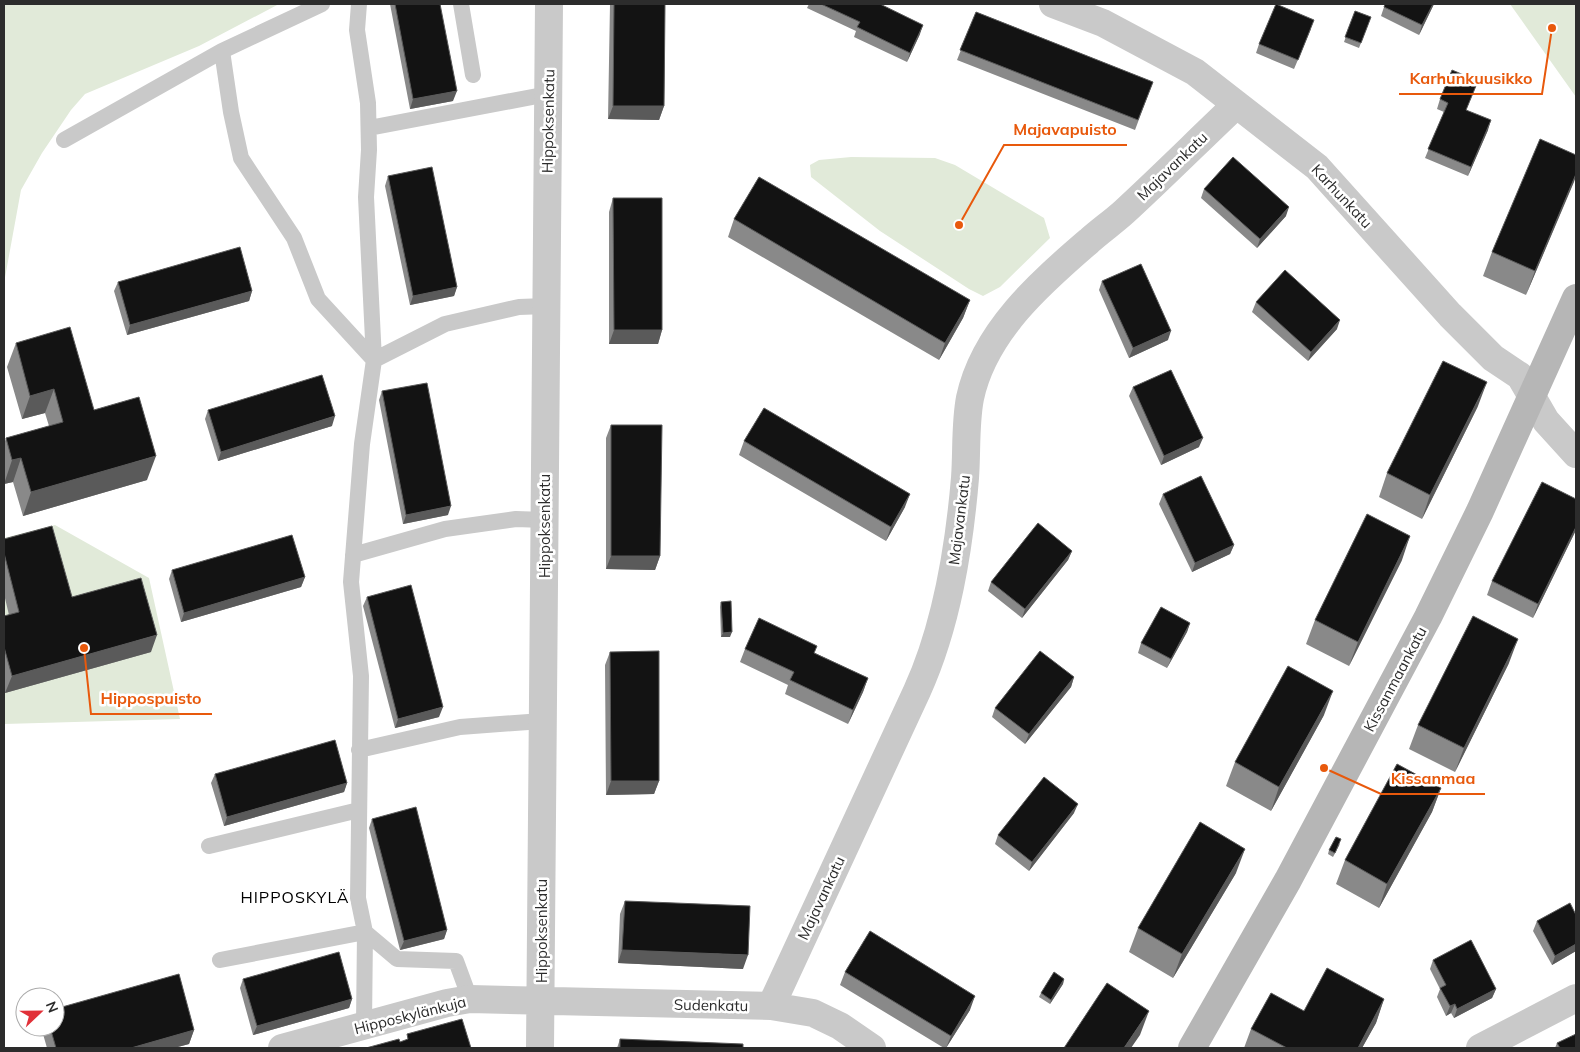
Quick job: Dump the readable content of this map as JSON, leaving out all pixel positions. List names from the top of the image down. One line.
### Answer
{"streets":{"street":["Hippoksenkatu","Majavankatu","Karhunkatu","Kissanmaankatu","Sudenkatu","Hipposkylänkuja"]},"crossings":[["Hippoksenkatu","Sudenkatu"],["Hippoksenkatu","Hipposkylänkuja"],["Majavankatu","Karhunkatu"],["Majavankatu","Sudenkatu"],["Karhunkatu","Kissanmaankatu"],["Sudenkatu","Hipposkylänkuja"]],"districts":["HIPPOSKYLÄ"],"places":["Karhunkuusikko","Majavapuisto","Hippospuisto","Kissanmaa"],"north":"right"}
